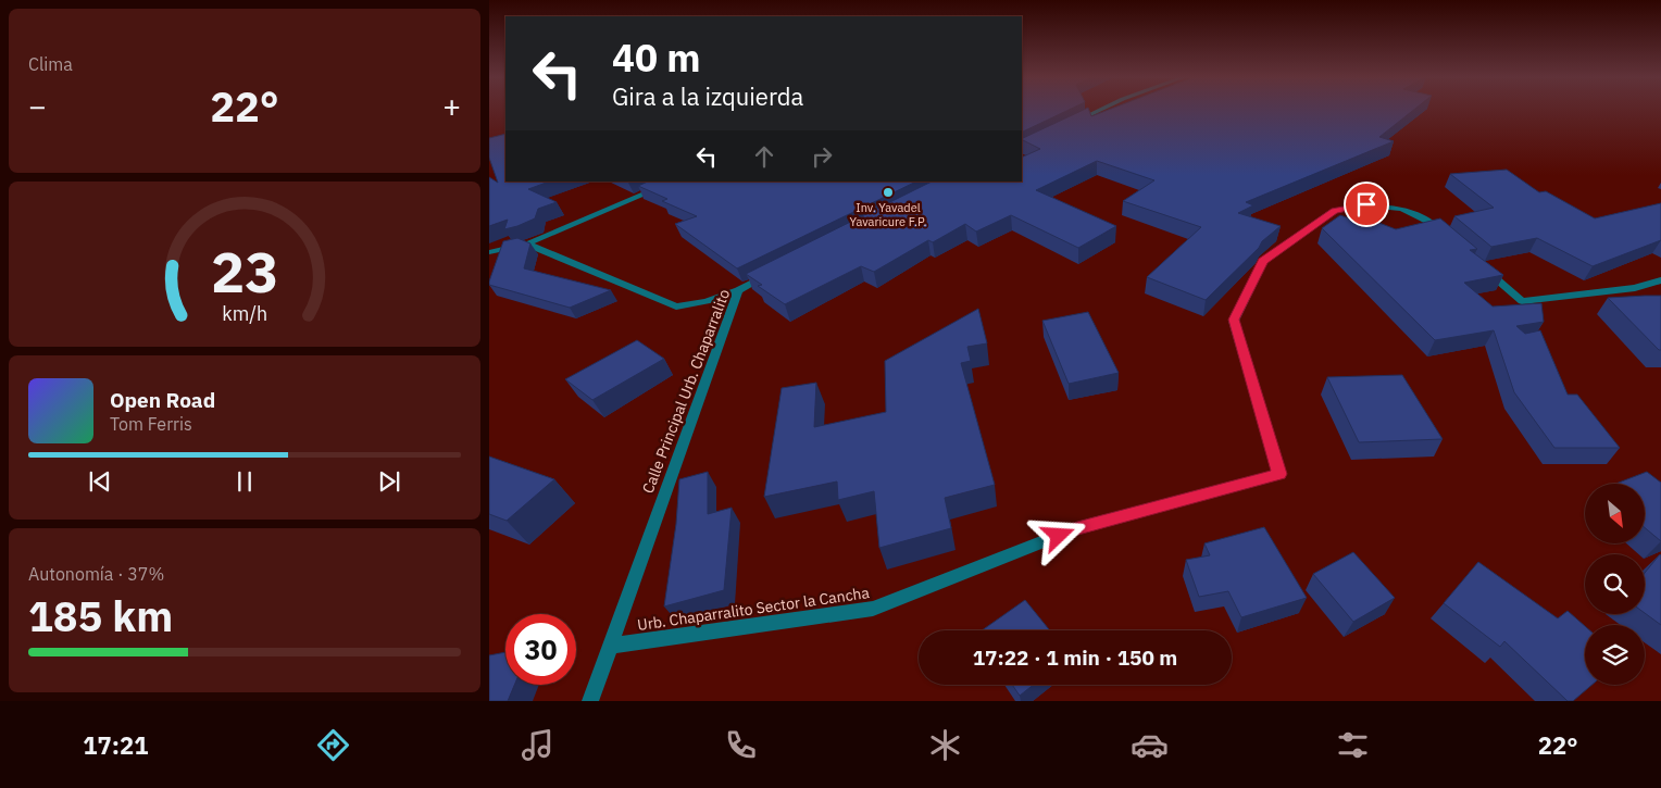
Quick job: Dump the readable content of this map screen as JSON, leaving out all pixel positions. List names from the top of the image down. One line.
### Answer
{"streets":{"street":["Calle Principal Urb. Chaparralito","Urb. Chaparralito Sector la Cancha"]},"crossings":[["Calle Principal Urb. Chaparralito","Urb. Chaparralito Sector la Cancha"]],"places":["Inv. Yavadel Yavaricure F.P."],"north":"bottom right","page":{"tile":["Clima",["Autonomía · 37%","185 km"]],"turn":["40 m","Gira a la izquierda"],"heat":["−","22°","+"],"song":["Open Road","Tom Ferris"],"limit":"30","trip":"17:22 · 1 min · 150 m","tabs":["17:21","22°"],"gauge":["23","km/h"]}}
